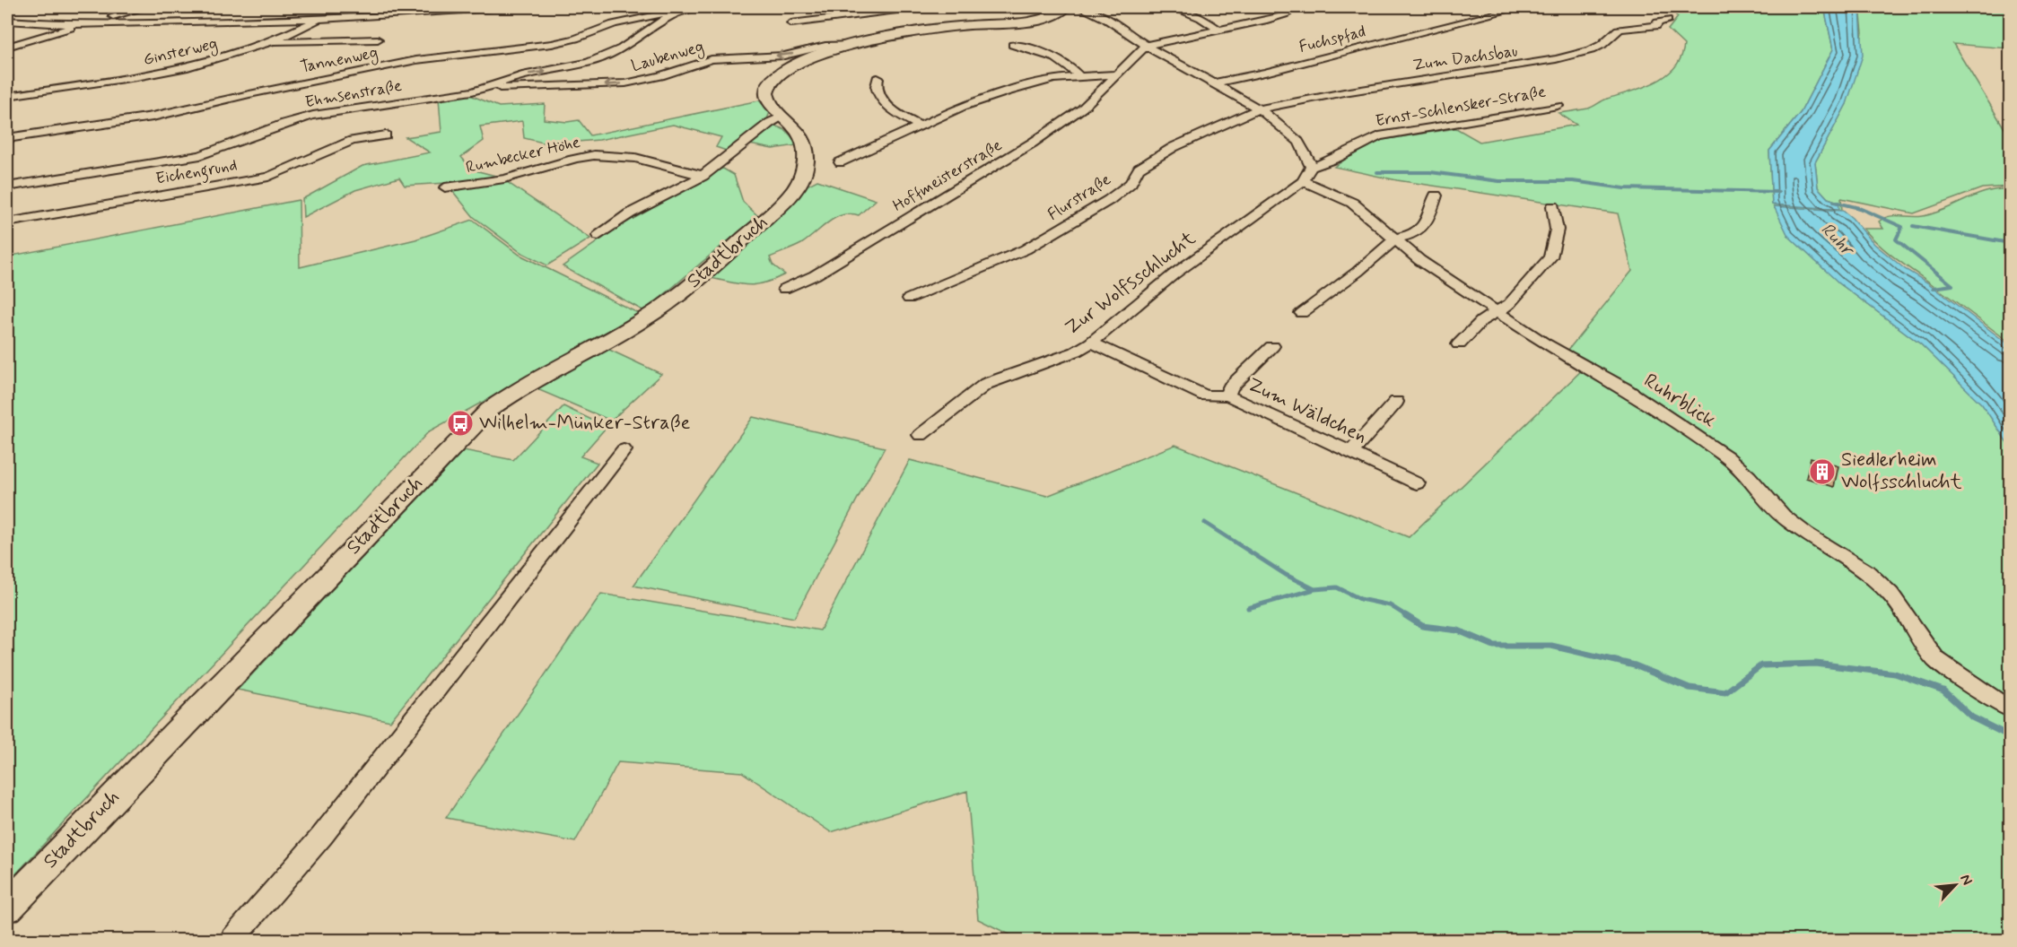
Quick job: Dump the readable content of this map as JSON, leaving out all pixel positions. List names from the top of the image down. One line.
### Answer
{"streets":{"street":["Fuchspfad","Ginsterweg","Laubenweg","Zum Dachsbau","Tannenweg","Ehmsenstraße","Ernst-Schlensker-Straße","Rumbecker Höhe","Eichengrund","Hoffmeisterstraße","Flurstraße","Stadtbruch","Zur Wolfsschlucht","Ruhrblick","Zum Wäldchen"]},"crossings":[["Laubenweg","Ehmsenstraße"],["Zum Dachsbau","Flurstraße"],["Tannenweg","Ehmsenstraße"],["Zur Wolfsschlucht","Ruhrblick"],["Zur Wolfsschlucht","Zum Wäldchen"]],"water":["Ruhr"],"places":{"bus stop":["Wilhelm-Münker-Straße"],"building":["Siedlerheim Wolfsschlucht"]},"north":"top right"}
